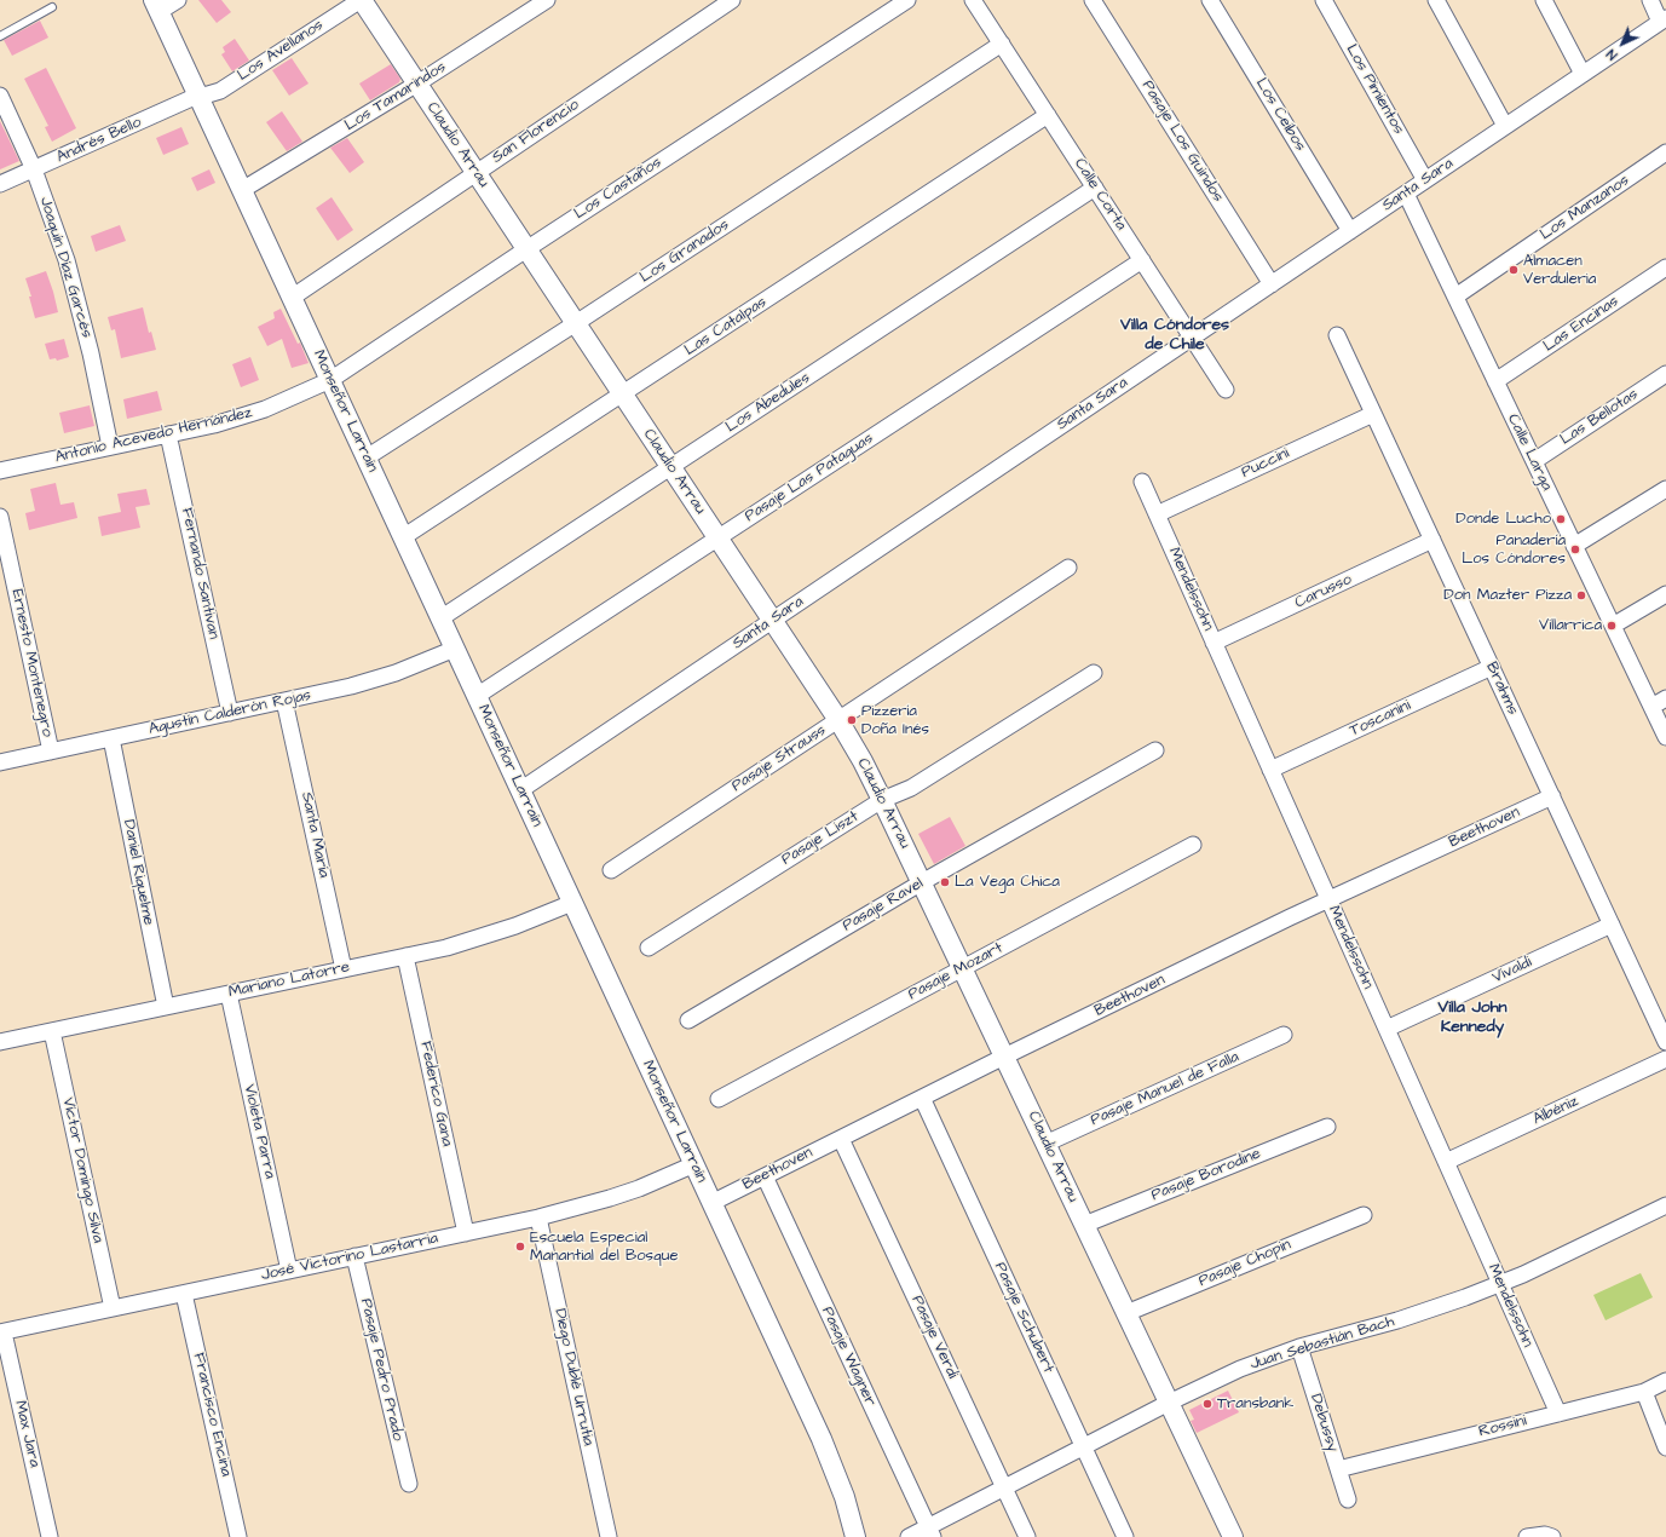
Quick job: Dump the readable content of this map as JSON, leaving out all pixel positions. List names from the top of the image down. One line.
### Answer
{"streets":{"street":["Los Avellanos","Los Pimientos","Los Tamarindos","Los Ceibos","San Florencio","Andrés Bello","Pasaje Los Guindos","Claudio Arrau","Santa Sara","Los Castaños","Calle Corta","Los Manzanos","Los Granados","Joaquín Díaz Garcés","Las Encinas","Las Catalpas","Los Abedules","Monseñor Larraín","Las Bellotas","Antonio Acevedo Hernández","Calle Larga","Puccini","Pasaje Las Pataguas","Fernando Santivan","Mendelssohn","Carusso","Ernesto Montenegro","Brahms","Agustín Calderón Rojas","Toscanini","Pasaje Strauss","Beethoven","Santa María","Pasaje Liszt","Daniel Riquelme","Pasaje Ravel","Vivaldi","Pasaje Mozart","Mariano Latorre","Pasaje Manuel de Falla","Federico Gana","Albéniz","Violeta Parra","Víctor Domingo Silva","Pasaje Borodine","José Victorino Lastarria","Pasaje Chopin","Pasaje Schubert","Pasaje Verdi","Juan Sebastián Bach","Pasaje Wagner","Pasaje Pedro Prado","Diego Dublé Urrutia","Francisco Encina","Debussy","Rossini","Max Jara"]},"crossings":[["Los Avellanos","Andrés Bello"],["Los Avellanos","Claudio Arrau"],["Los Avellanos","Monseñor Larraín"],["Los Pimientos","Santa Sara"],["Los Tamarindos","Claudio Arrau"],["Los Tamarindos","Monseñor Larraín"],["Los Ceibos","Santa Sara"],["San Florencio","Claudio Arrau"],["San Florencio","Monseñor Larraín"],["Andrés Bello","Joaquín Díaz Garcés"],["Andrés Bello","Monseñor Larraín"],["Pasaje Los Guindos","Santa Sara"],["Claudio Arrau","Santa Sara"],["Claudio Arrau","Los Castaños"],["Claudio Arrau","Los Granados"],["Claudio Arrau","Las Catalpas"],["Claudio Arrau","Los Abedules"],["Claudio Arrau","Pasaje Las Pataguas"],["Claudio Arrau","Pasaje Strauss"],["Claudio Arrau","Beethoven"],["Claudio Arrau","Pasaje Liszt"],["Claudio Arrau","Pasaje Ravel"],["Claudio Arrau","Pasaje Mozart"],["Claudio Arrau","Pasaje Manuel de Falla"],["Claudio Arrau","Pasaje Borodine"],["Claudio Arrau","Pasaje Chopin"],["Claudio Arrau","Juan Sebastián Bach"],["Santa Sara","Calle Corta"],["Santa Sara","Monseñor Larraín"],["Santa Sara","Calle Larga"],["Los Castaños","Monseñor Larraín"],["Los Castaños","Antonio Acevedo Hernández"],["Calle Corta","Los Granados"],["Calle Corta","Las Catalpas"],["Calle Corta","Los Abedules"],["Calle Corta","Pasaje Las Pataguas"],["Los Manzanos","Calle Larga"],["Los Granados","Monseñor Larraín"],["Joaquín Díaz Garcés","Antonio Acevedo Hernández"],["Las Encinas","Calle Larga"],["Las Catalpas","Monseñor Larraín"],["Los Abedules","Monseñor Larraín"],["Monseñor Larraín","Antonio Acevedo Hernández"],["Monseñor Larraín","Pasaje Las Pataguas"],["Monseñor Larraín","Agustín Calderón Rojas"],["Monseñor Larraín","Beethoven"],["Monseñor Larraín","Mariano Latorre"],["Monseñor Larraín","José Victorino Lastarria"],["Las Bellotas","Calle Larga"],["Antonio Acevedo Hernández","Fernando Santivan"],["Puccini","Mendelssohn"],["Puccini","Brahms"],["Fernando Santivan","Agustín Calderón Rojas"],["Mendelssohn","Carusso"],["Mendelssohn","Toscanini"],["Mendelssohn","Beethoven"],["Mendelssohn","Vivaldi"],["Mendelssohn","Albéniz"],["Mendelssohn","Juan Sebastián Bach"],["Mendelssohn","Rossini"],["Carusso","Brahms"],["Ernesto Montenegro","Agustín Calderón Rojas"],["Brahms","Toscanini"],["Brahms","Beethoven"],["Brahms","Vivaldi"],["Agustín Calderón Rojas","Santa María"],["Agustín Calderón Rojas","Daniel Riquelme"],["Beethoven","Pasaje Schubert"],["Beethoven","Pasaje Verdi"],["Beethoven","Pasaje Wagner"],["Santa María","Mariano Latorre"],["Daniel Riquelme","Mariano Latorre"],["Mariano Latorre","Federico Gana"],["Mariano Latorre","Violeta Parra"],["Mariano Latorre","Víctor Domingo Silva"],["Federico Gana","José Victorino Lastarria"],["Violeta Parra","José Victorino Lastarria"],["Víctor Domingo Silva","José Victorino Lastarria"],["José Victorino Lastarria","Pasaje Pedro Prado"],["José Victorino Lastarria","Diego Dublé Urrutia"],["José Victorino Lastarria","Francisco Encina"],["José Victorino Lastarria","Max Jara"],["Pasaje Schubert","Juan Sebastián Bach"],["Pasaje Verdi","Juan Sebastián Bach"],["Juan Sebastián Bach","Pasaje Wagner"],["Juan Sebastián Bach","Debussy"],["Debussy","Rossini"]],"districts":["Villa Cóndores de Chile","Villa John Kennedy"],"places":["Almacen Verduleria","Donde Lucho","Panadería Los Cóndores","Don Mazter Pizza","Villarrica","Pizzería Doña Inés","La Vega Chica","Escuela Especial Manantial del Bosque","Transbank"],"north":"bottom left"}
